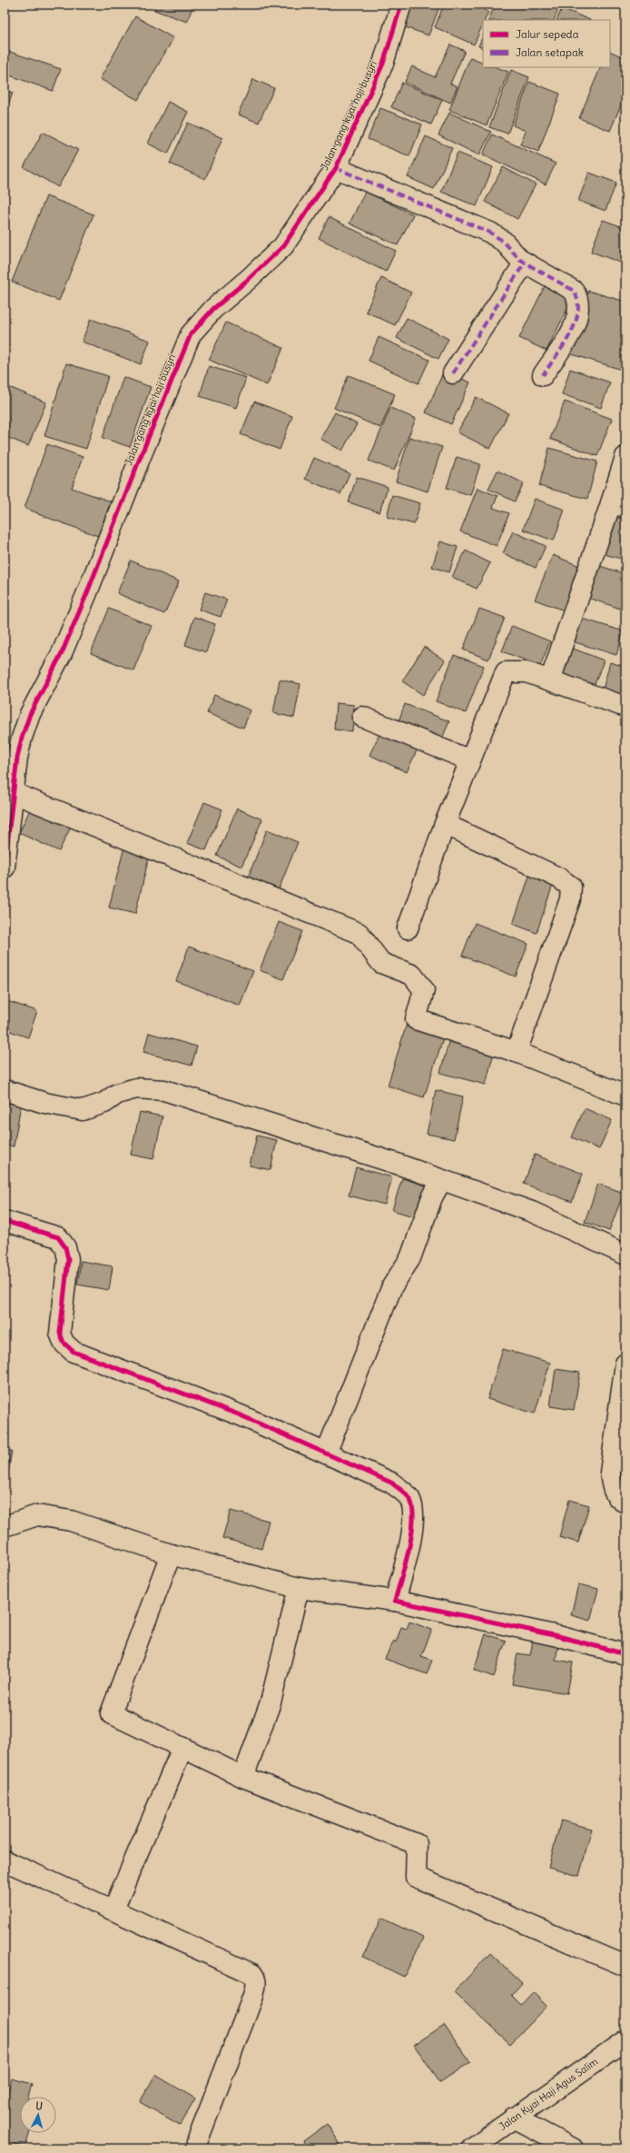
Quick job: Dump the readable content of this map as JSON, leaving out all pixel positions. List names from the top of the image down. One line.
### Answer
{"streets":{"street":["Jalan gang kyai haji busyri","Jalan Kyai Haji Agus Salim"]},"legend":["Jalur sepeda","Jalan setapak"],"north":"top"}
